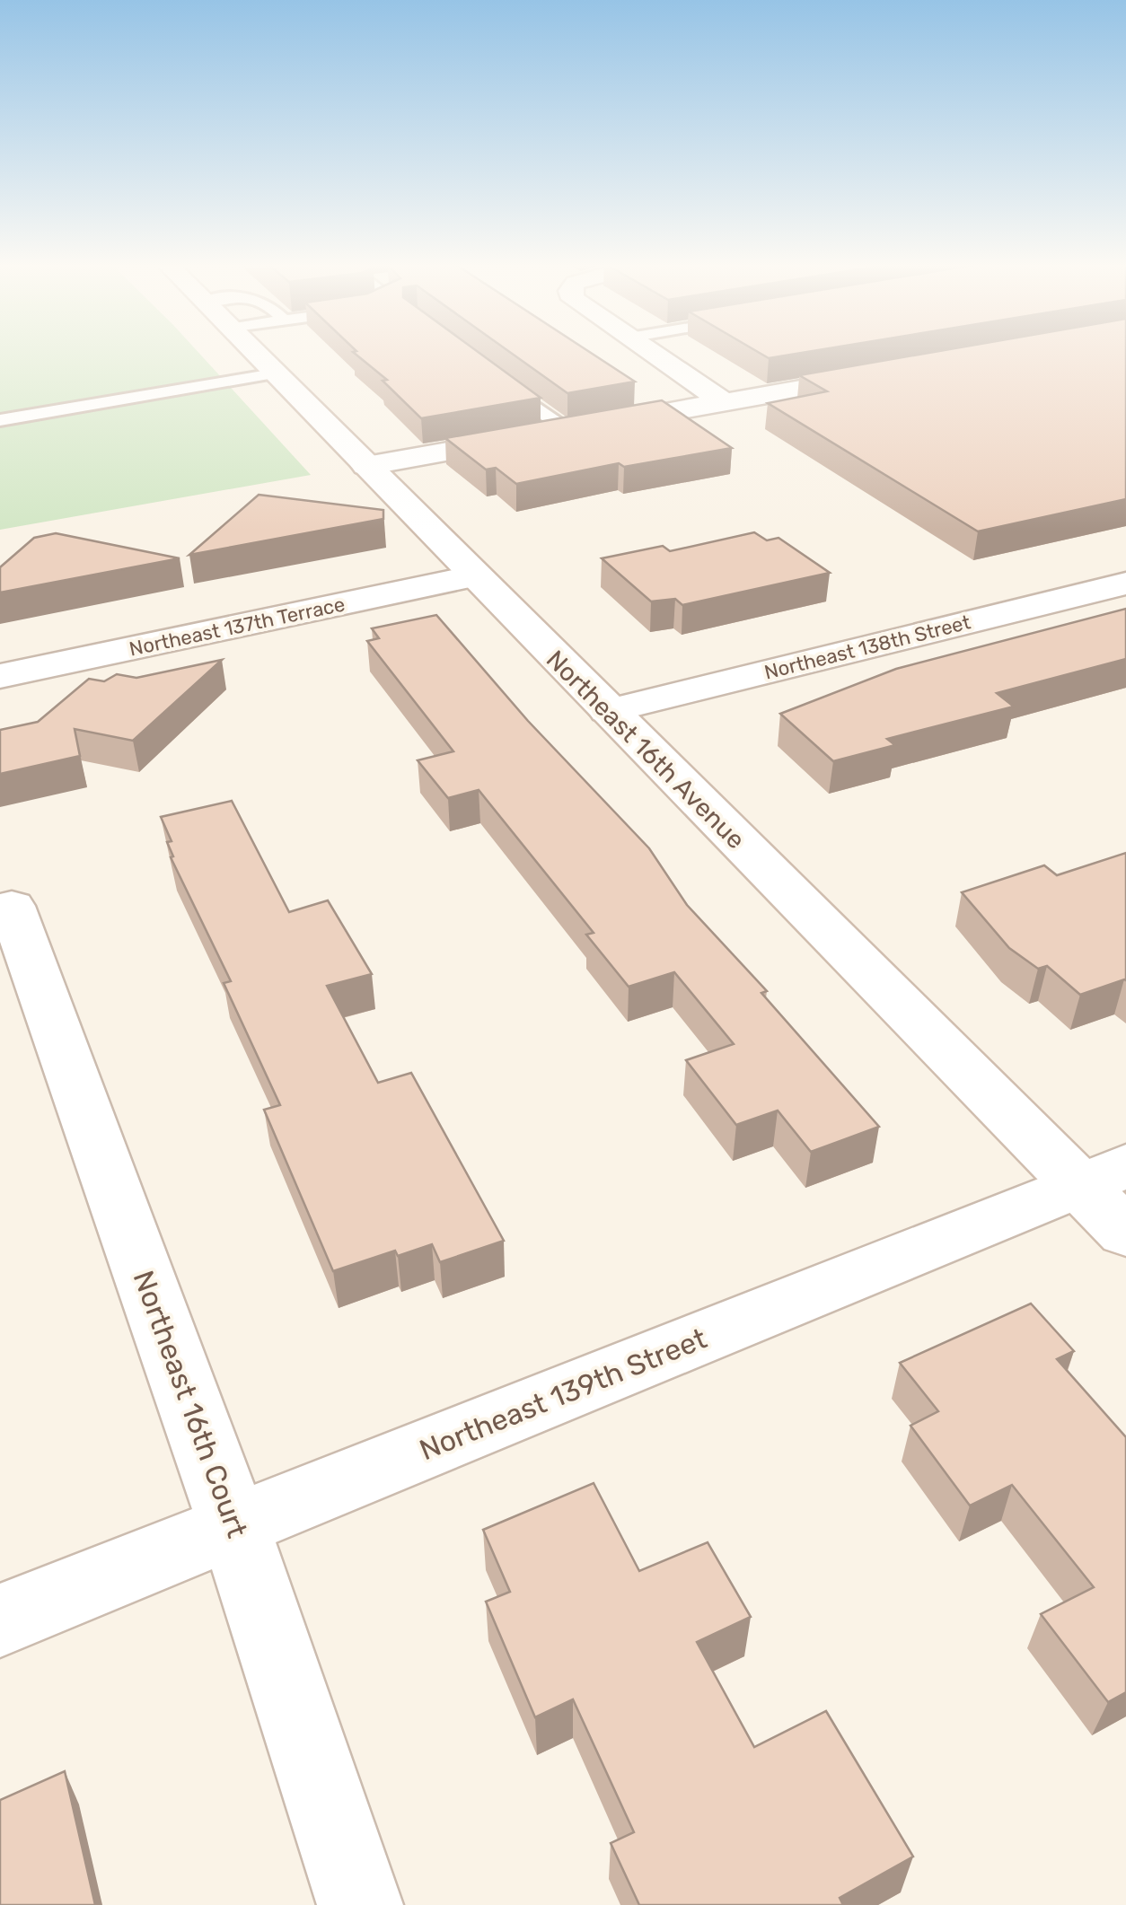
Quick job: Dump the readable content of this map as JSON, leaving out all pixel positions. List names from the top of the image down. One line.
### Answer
{"streets":{"street":["Northeast 137th Terrace","Northeast 138th Street","Northeast 16th Avenue","Northeast 139th Street","Northeast 16th Court"]},"crossings":[["Northeast 137th Terrace","Northeast 16th Avenue"],["Northeast 138th Street","Northeast 16th Avenue"],["Northeast 16th Avenue","Northeast 139th Street"],["Northeast 139th Street","Northeast 16th Court"]]}
